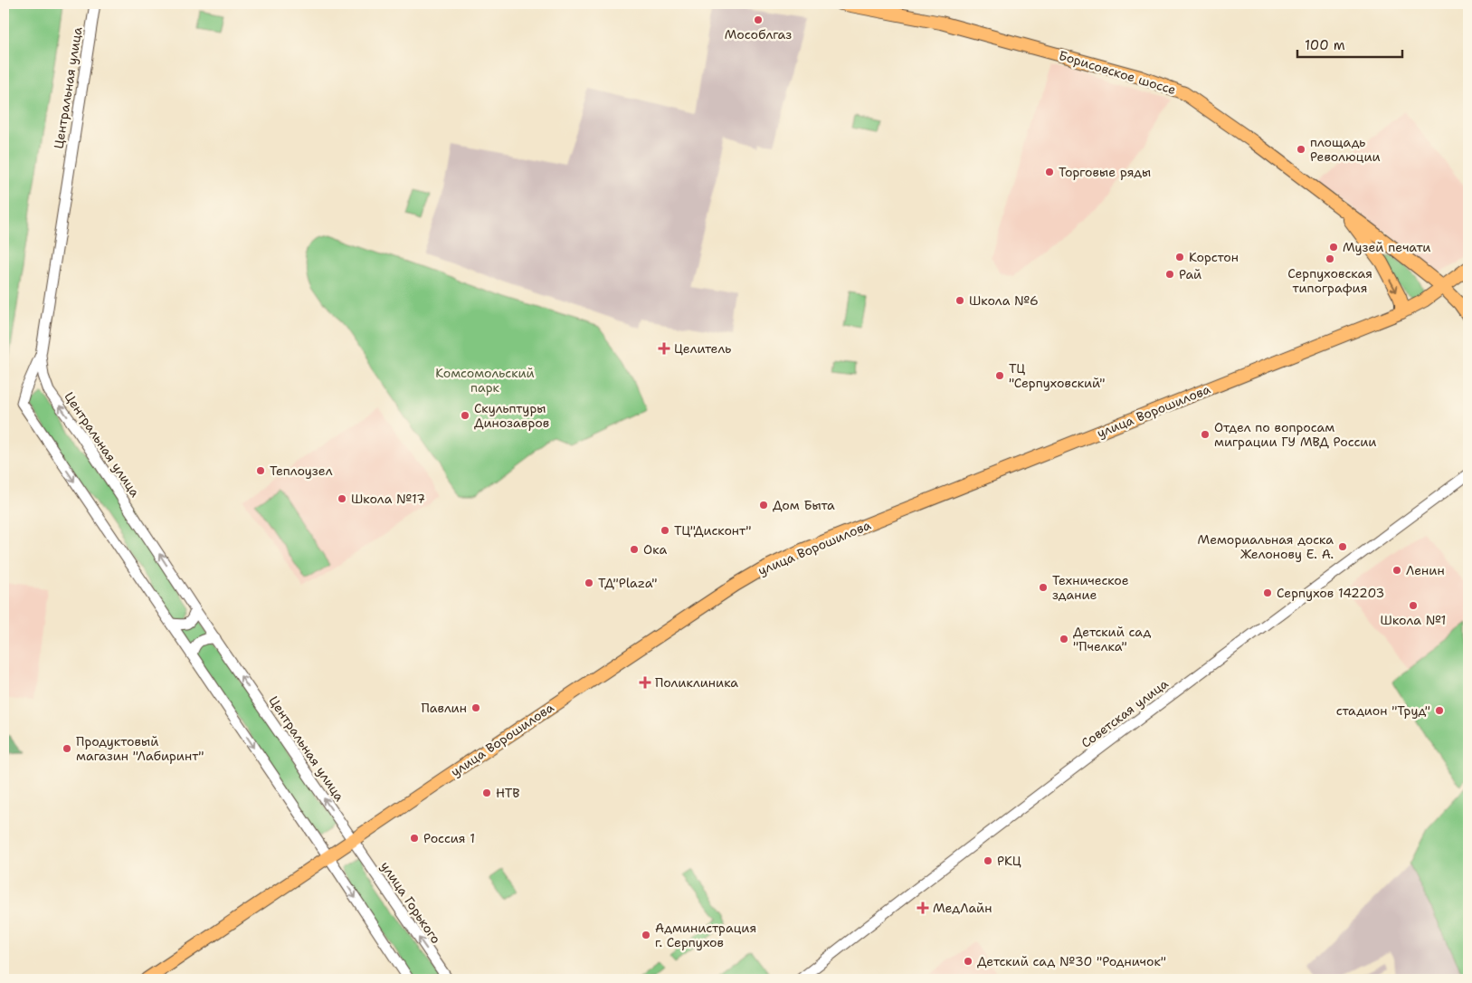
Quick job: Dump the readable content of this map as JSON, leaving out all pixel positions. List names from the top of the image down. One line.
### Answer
{"streets":{"main road":["Борисовское шоссе","улица Ворошилова"],"street":["Центральная улица","Советская улица","улица Горького"]},"crossings":[["Борисовское шоссе","улица Ворошилова"],["Центральная улица","улица Ворошилова"],["Центральная улица","улица Горького"],["улица Ворошилова","улица Горького"]],"parks":["Комсомольский парк"],"places":{"other":["Мособлгаз","площадь Революции","Торговые ряды","Музей печати","Корстон","Серпуховская типография","Рай","Школа №6","ТЦ \"Серпуховский\"","Скульптуры Динозавров","Отдел по вопросам миграции ГУ МВД России","Теплоузел","Школа №17","Дом Быта","ТЦ\"Дисконт\"","Мемориальная доска Желонову Е. А.","Ока","Ленин","ТД\"Plaza\"","Техническое здание","Серпухов 142203","Школа №1","Детский сад \"Пчелка\"","Павлин","стадион \"Труд\"","Продуктовый магазин \"Лабиринт\"","НТВ","Россия 1","РКЦ","Администрация г. Серпухов","Детский сад №30 \"Родничок\""],"health":["Целитель","Поликлиника","МедЛайн"]},"scale_bar":"100 m"}
